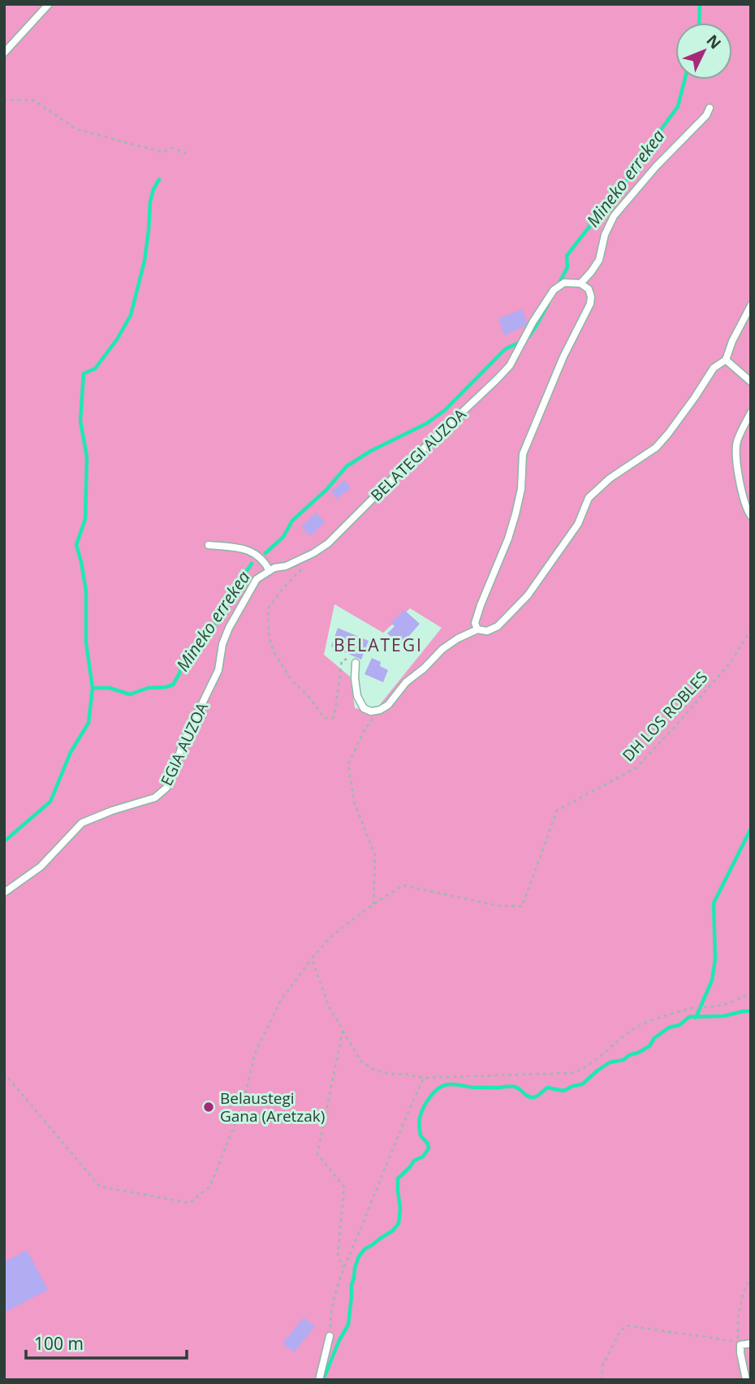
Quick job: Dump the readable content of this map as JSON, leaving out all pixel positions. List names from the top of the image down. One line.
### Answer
{"streets":{"lane":["BELATEGI AUZOA","EGIA AUZOA"],"path":["DH LOS ROBLES"]},"crossings":[["BELATEGI AUZOA","EGIA AUZOA"]],"districts":["BELATEGI"],"water":["Mineko errekea"],"places":["Belaustegi Gana (Aretzak)"],"scale_bar":"100 m","north":"top right"}
